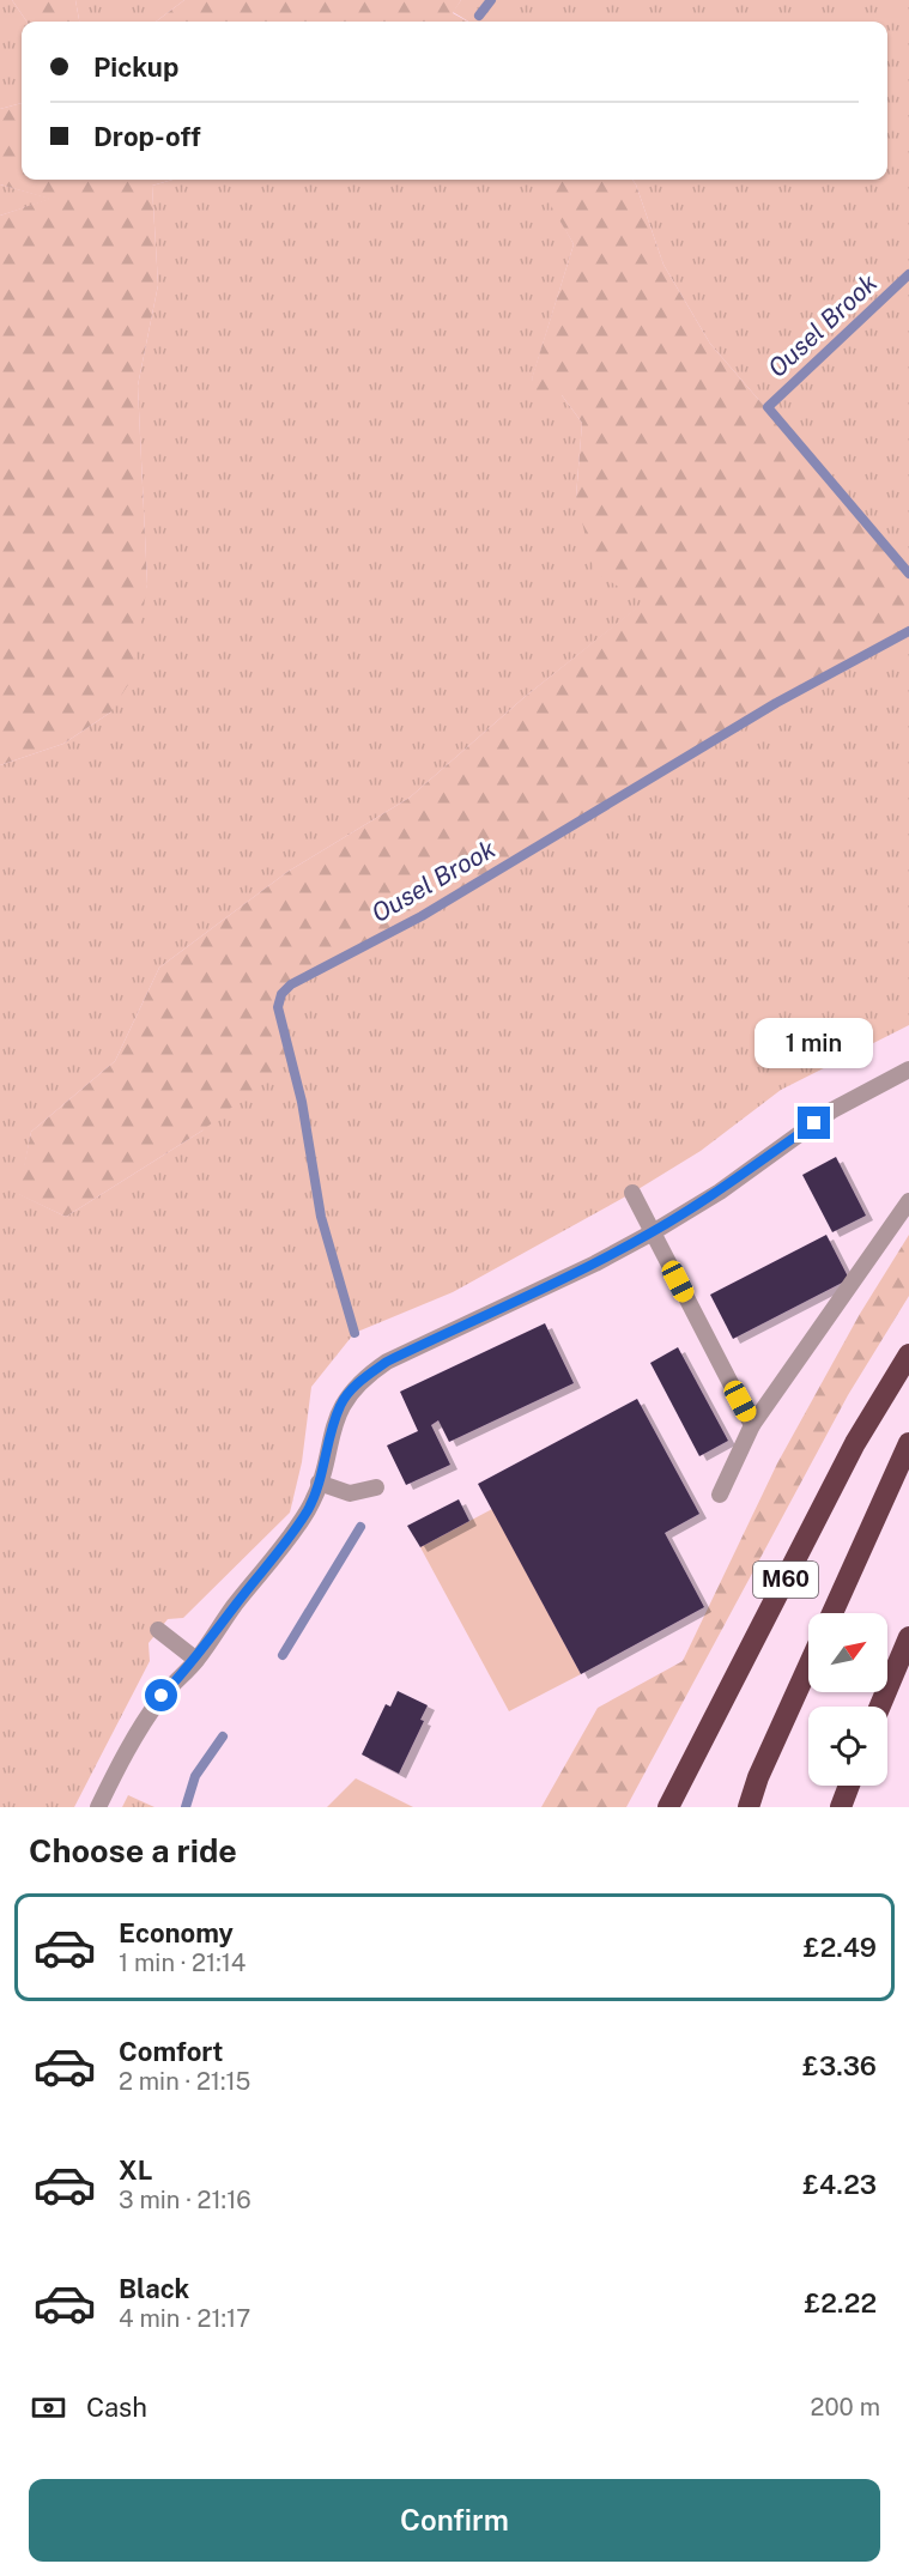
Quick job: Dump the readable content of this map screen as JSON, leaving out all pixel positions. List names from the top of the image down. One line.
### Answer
{"streets":{"highway":["M60"]},"water":["Ousel Brook"],"north":"top right","page":{"banner":["Pickup","Drop-off"],"bubble":"1 min","heading":"Choose a ride","list":[{"name":"Economy","note":"1 min · 21:14","value":"£2.49"},{"name":"Comfort","note":"2 min · 21:15","value":"£3.36"},{"name":"XL","note":"3 min · 21:16","value":"£4.23"},{"name":"Black","note":"4 min · 21:17","value":"£2.22"}],"pay":["Cash","200 m"],"buttons":"Confirm"}}
